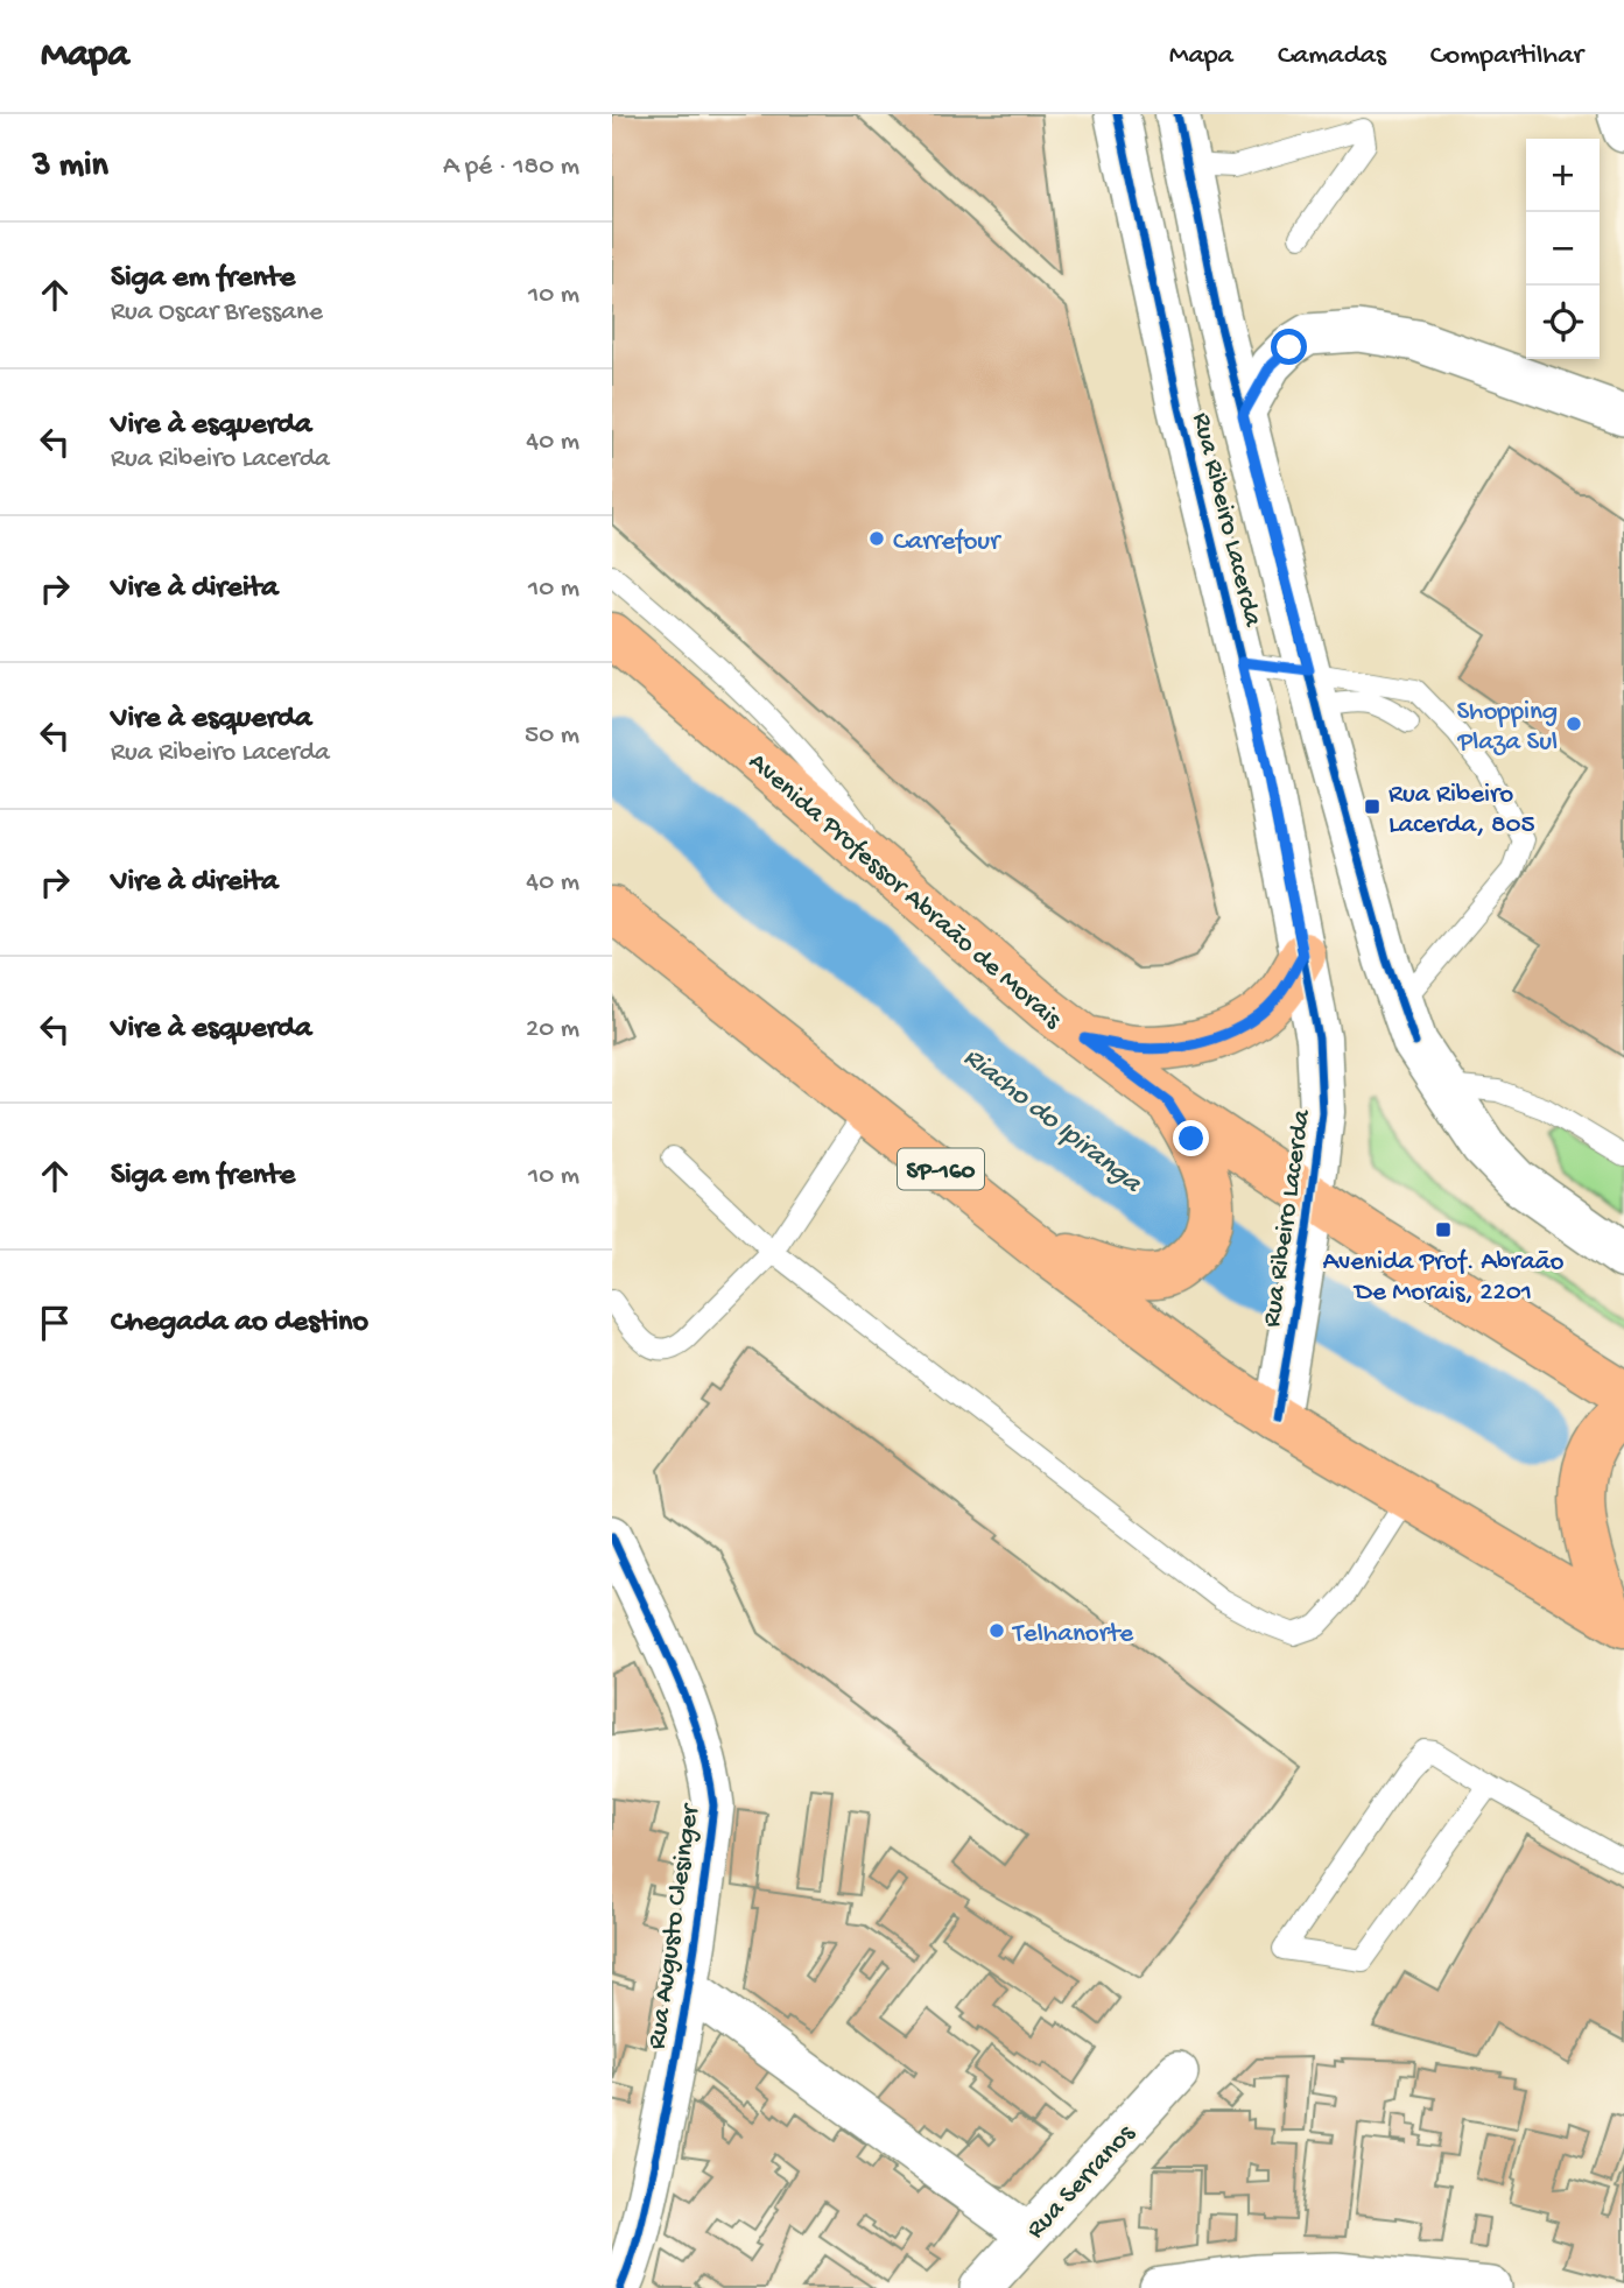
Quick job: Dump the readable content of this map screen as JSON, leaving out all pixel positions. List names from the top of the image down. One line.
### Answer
{"streets":{"main road":["Avenida Professor Abraão de Morais","SP-160"],"street":["Rua Ribeiro Lacerda","Rua Augusto Clesinger","Rua Serranos"]},"crossings":[["Rua Ribeiro Lacerda","Avenida Professor Abraão de Morais"],["Rua Ribeiro Lacerda","SP-160"]],"water":["Riacho do Ipiranga"],"places":{"other":["Carrefour","Shopping Plaza Sul","Telhanorte"],"transit":["Rua Ribeiro Lacerda, 805","Avenida Prof. Abraão De Morais, 2201"]},"page":{"header":"Mapa","nav":["Mapa","Camadas","Compartilhar"],"heading":["3 min","A pé · 180 m"],"map_buttons":["+","−"],"list":[["Siga em frente","Rua Oscar Bressane","10 m"],["Vire à esquerda","Rua Ribeiro Lacerda","40 m"],["Vire à direita","10 m"],["Vire à esquerda","Rua Ribeiro Lacerda","50 m"],["Vire à direita","40 m"],["Vire à esquerda","20 m"],["Siga em frente","10 m"],"Chegada ao destino"]}}
